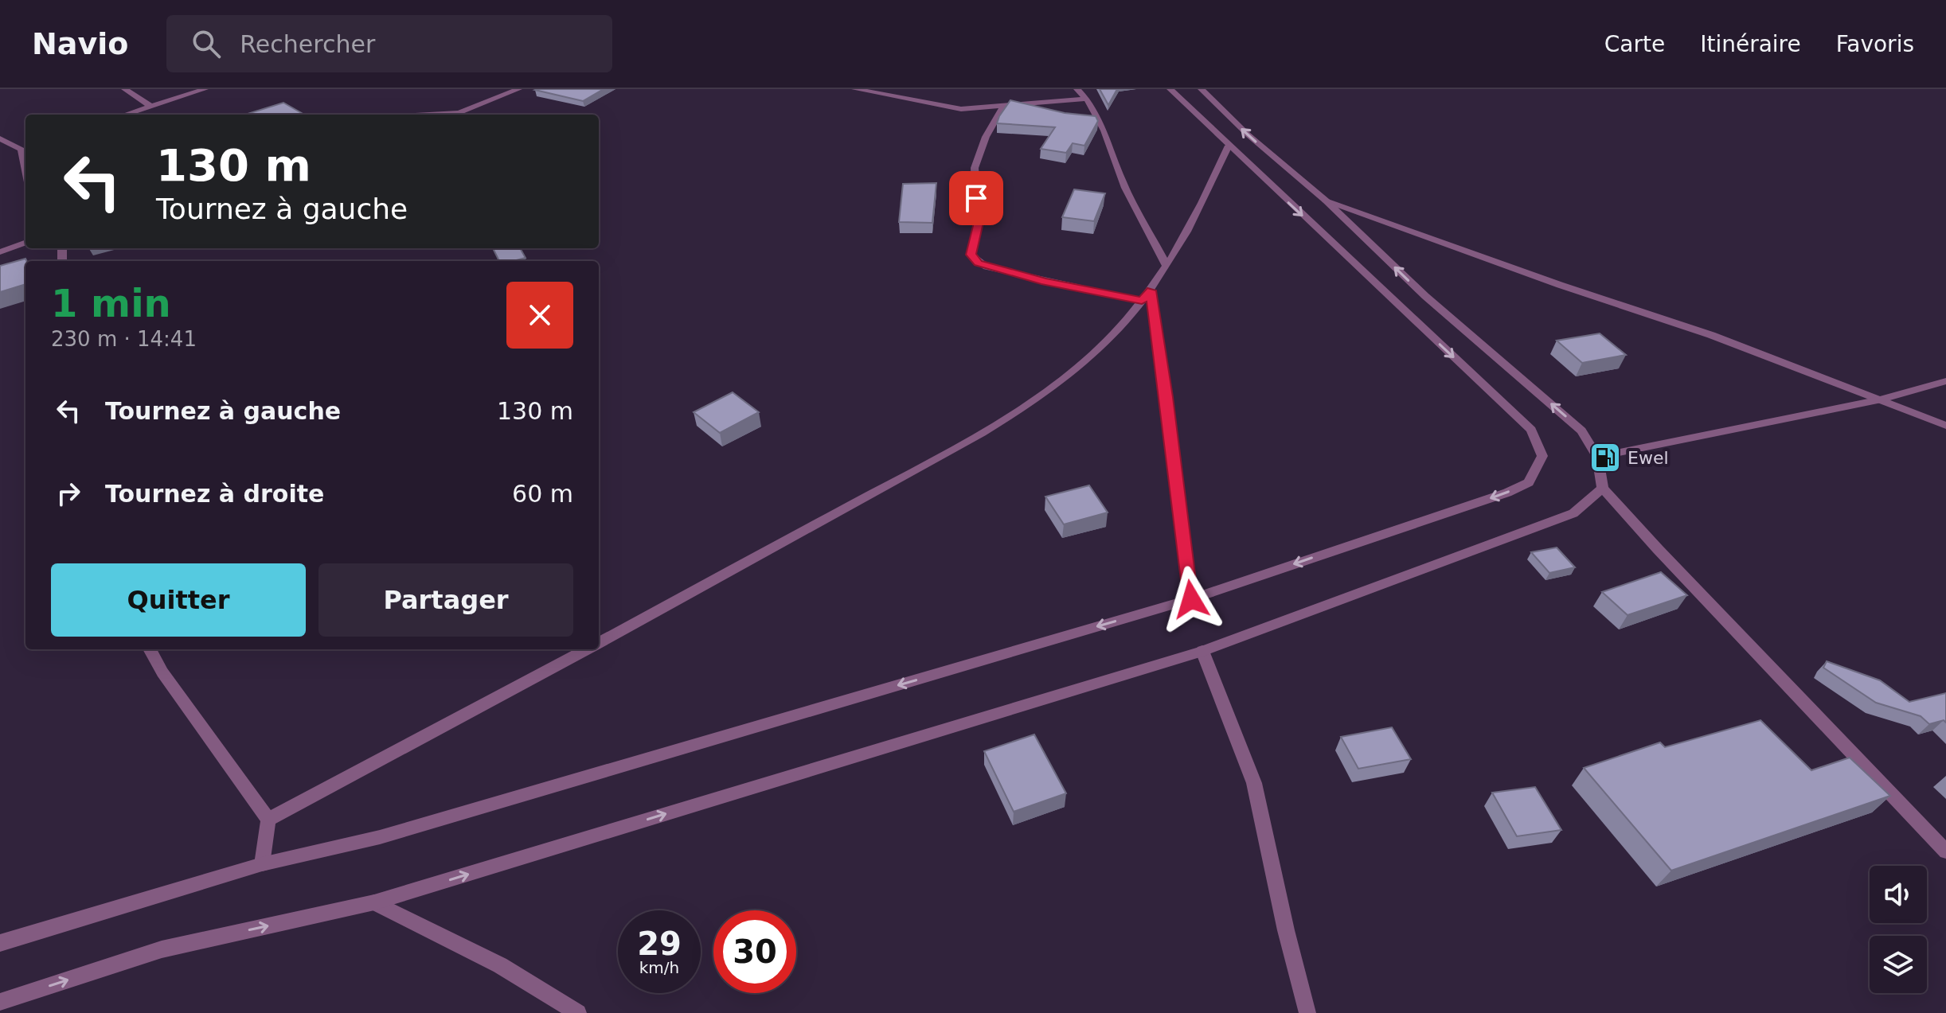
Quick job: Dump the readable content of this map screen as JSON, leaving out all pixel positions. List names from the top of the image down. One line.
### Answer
{"places":{"fuel station":["Ewel"]},"page":{"header":"Navio","search":"Rechercher","nav":["Carte","Itinéraire","Favoris"],"turn":["130 m","Tournez à gauche"],"heading":["1 min","230 m · 14:41"],"list":[{"name":"Tournez à gauche","value":"130 m"},{"name":"Tournez à droite","value":"60 m"}],"buttons":["Quitter","Partager"],"speed":"29 km/h","limit":"30"}}
